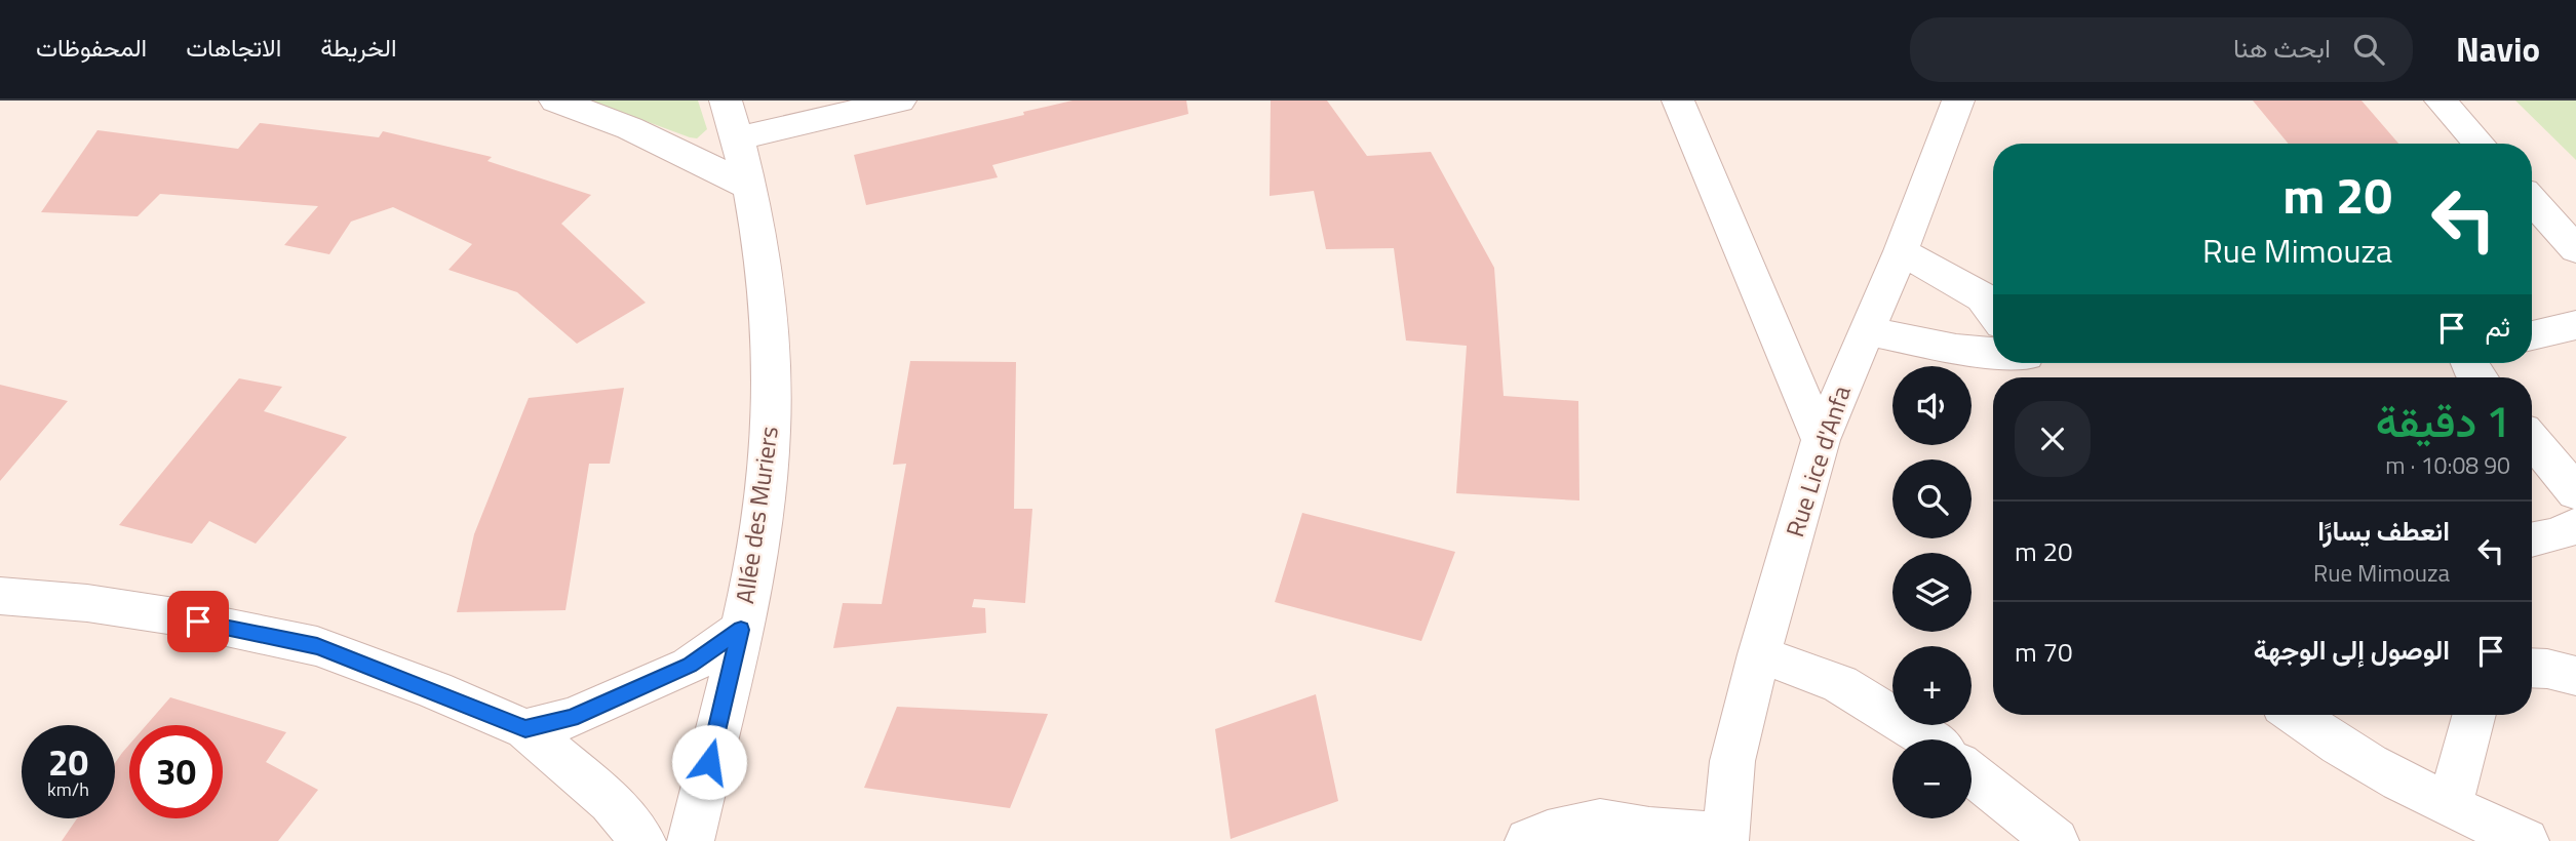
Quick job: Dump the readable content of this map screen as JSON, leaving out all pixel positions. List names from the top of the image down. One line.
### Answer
{"streets":{"street":["Rue Lice d'Anfa","Allée des Muriers"]},"page":{"header":"Navio","search":"ابحث هنا","nav":["الخريطة","الاتجاهات","المحفوظات"],"turn":["20 m","Rue Mimouza"],"then":"ثم","map_buttons":["+","−"],"heading":["1 دقيقة","90 m · 10:08"],"list":[{"name":"انعطف يسارًا","note":"Rue Mimouza","value":"20 m"},{"name":"الوصول إلى الوجهة","value":"70 m"}],"speed":"20 km/h","limit":"30"}}
